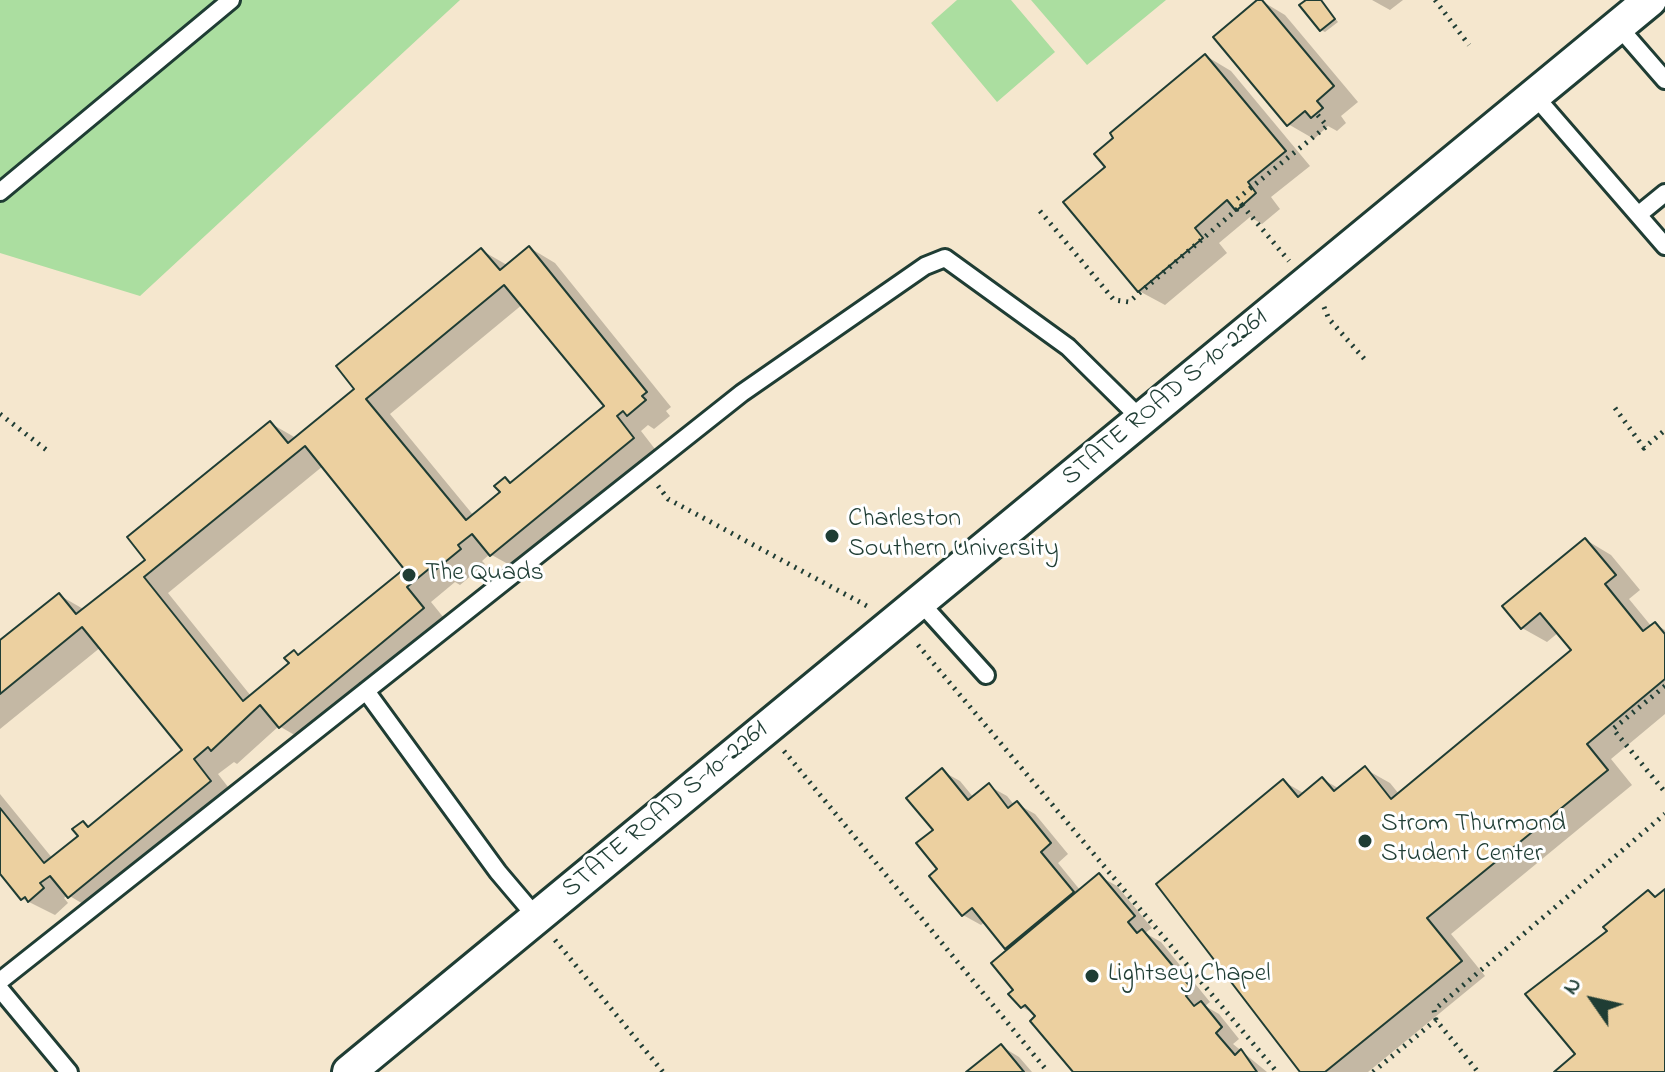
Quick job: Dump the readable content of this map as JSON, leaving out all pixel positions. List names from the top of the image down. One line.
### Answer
{"streets":{"street":["STATE ROAD S-10-2261"]},"places":["Charleston Southern University","The Quads","Strom Thurmond Student Center","Lightsey Chapel"],"north":"top left"}
